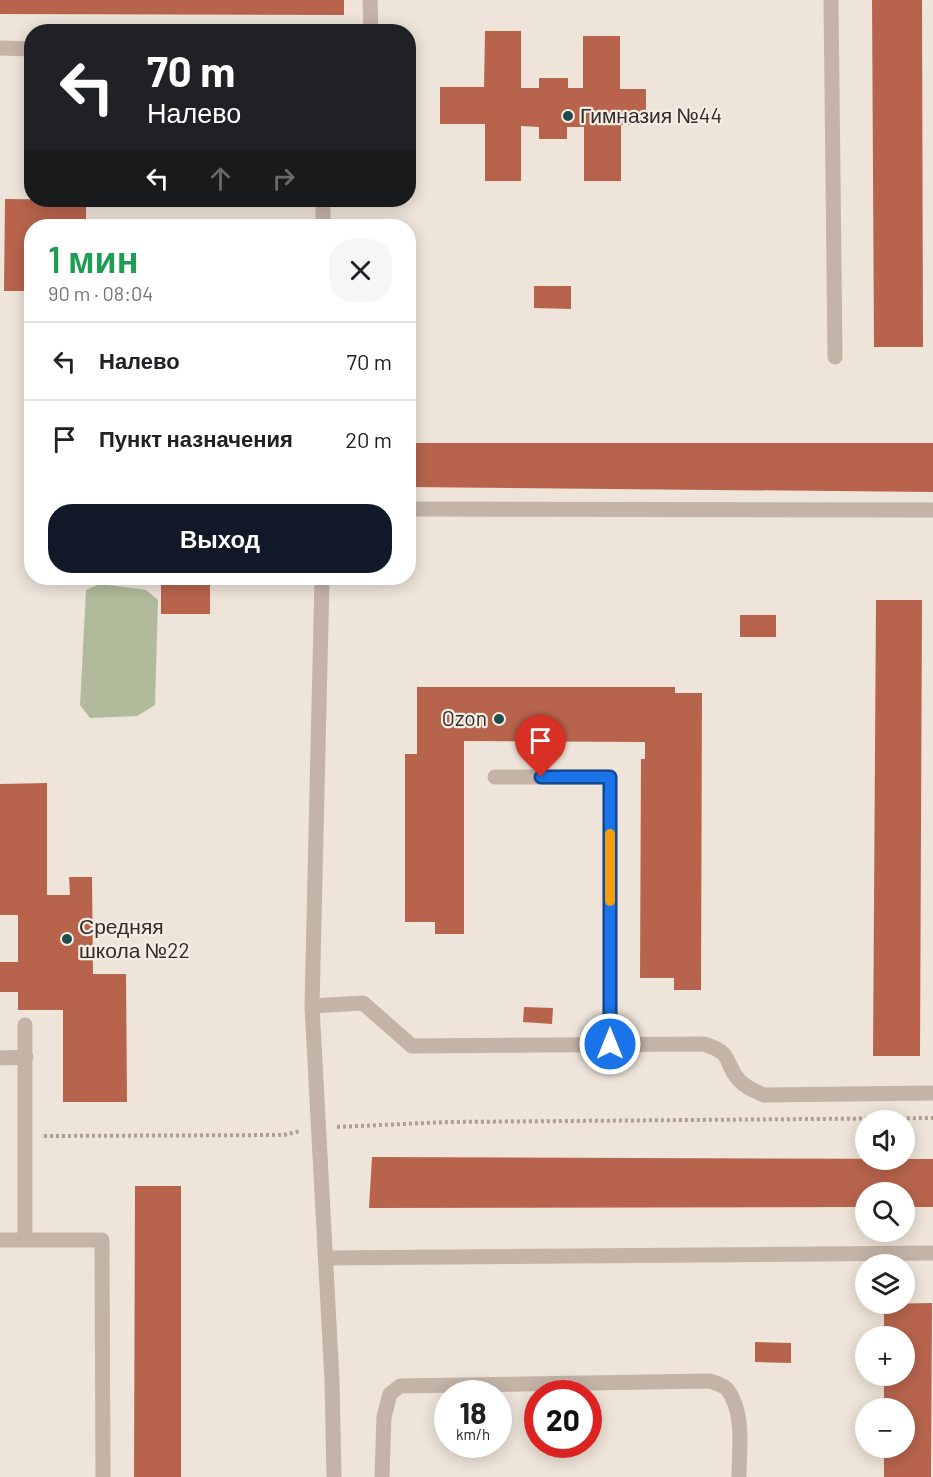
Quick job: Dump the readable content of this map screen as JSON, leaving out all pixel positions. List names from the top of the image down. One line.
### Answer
{"places":["Гимназия №44","Ozon","Средняя школа №22"],"page":{"turn":["70 m","Налево"],"heading":["1 мин","90 m · 08:04"],"list":[{"name":"Налево","value":"70 m"},{"name":"Пункт назначения","value":"20 m"}],"buttons":"Выход","map_buttons":["+","−"],"speed":"18 km/h","limit":"20"}}
